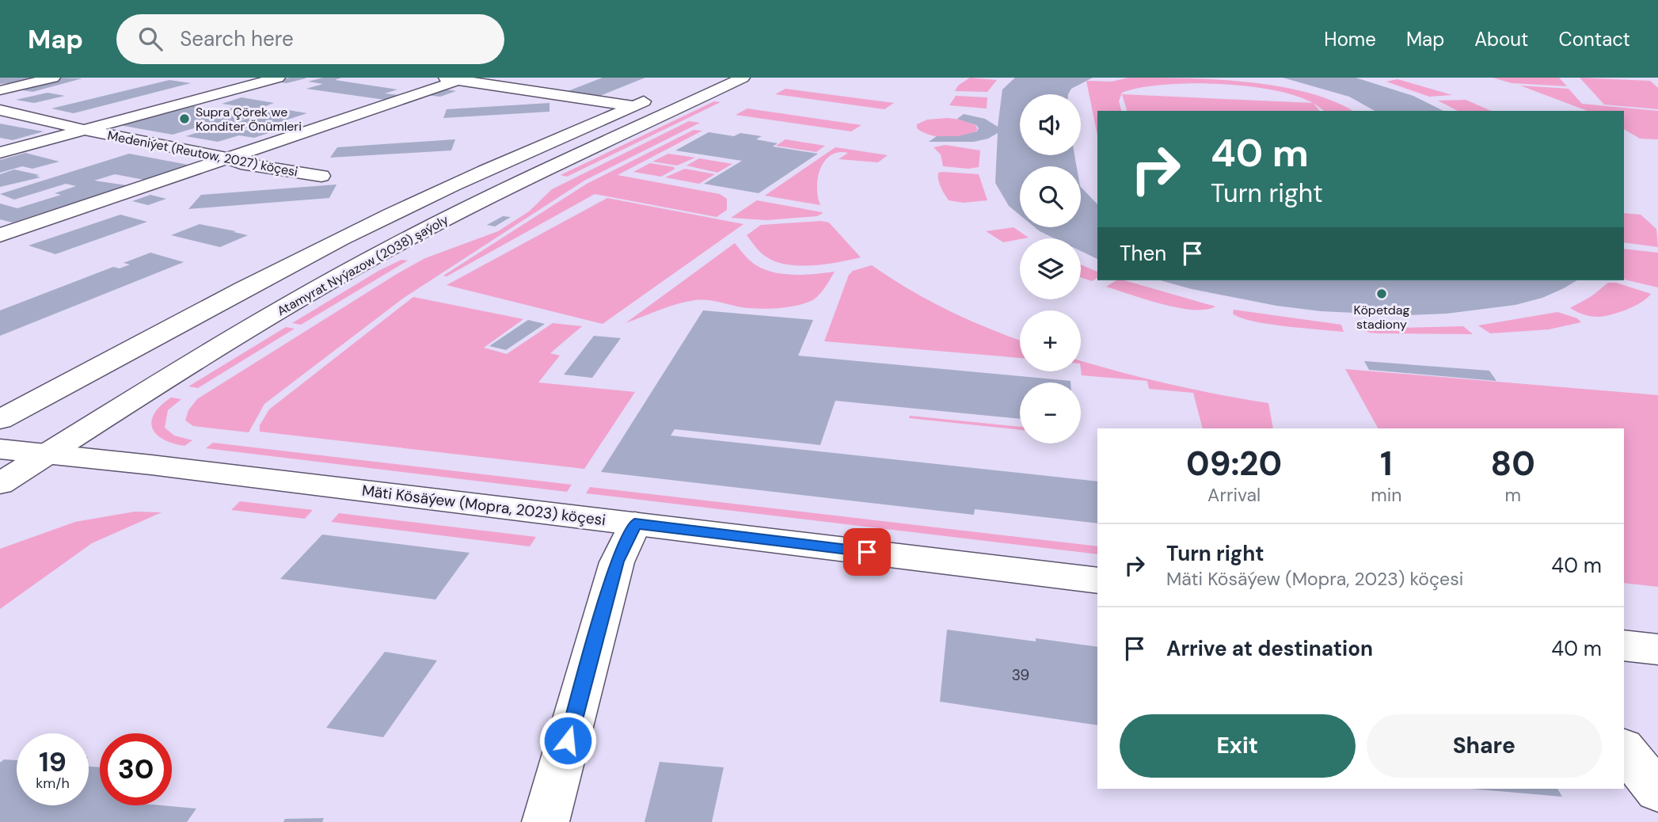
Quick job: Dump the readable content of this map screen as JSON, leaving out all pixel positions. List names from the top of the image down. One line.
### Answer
{"streets":{"street":["Medeniýet (Reutow, 2027) köçesi","Atamyrat Nyýazow (2038) şaýoly","Mäti Kösäýew (Mopra, 2023) köçesi"]},"crossings":[["Atamyrat Nyýazow (2038) şaýoly","Mäti Kösäýew (Mopra, 2023) köçesi"]],"places":["Supra Çörek we Konditer Önümleri","Köpetdag stadiony"],"house_numbers":["39"],"page":{"header":"Map","search":"Search here","nav":["Home","Map","About","Contact"],"map_buttons":["+","−"],"turn":["40 m","Turn right"],"then":"Then","eta":["09:20","Arrival","1","min","80","m"],"list":[{"name":"Turn right","note":"Mäti Kösäýew (Mopra, 2023) köçesi","value":"40 m"},{"name":"Arrive at destination","value":"40 m"}],"buttons":["Exit","Share"],"speed":"19 km/h","limit":"30"}}
